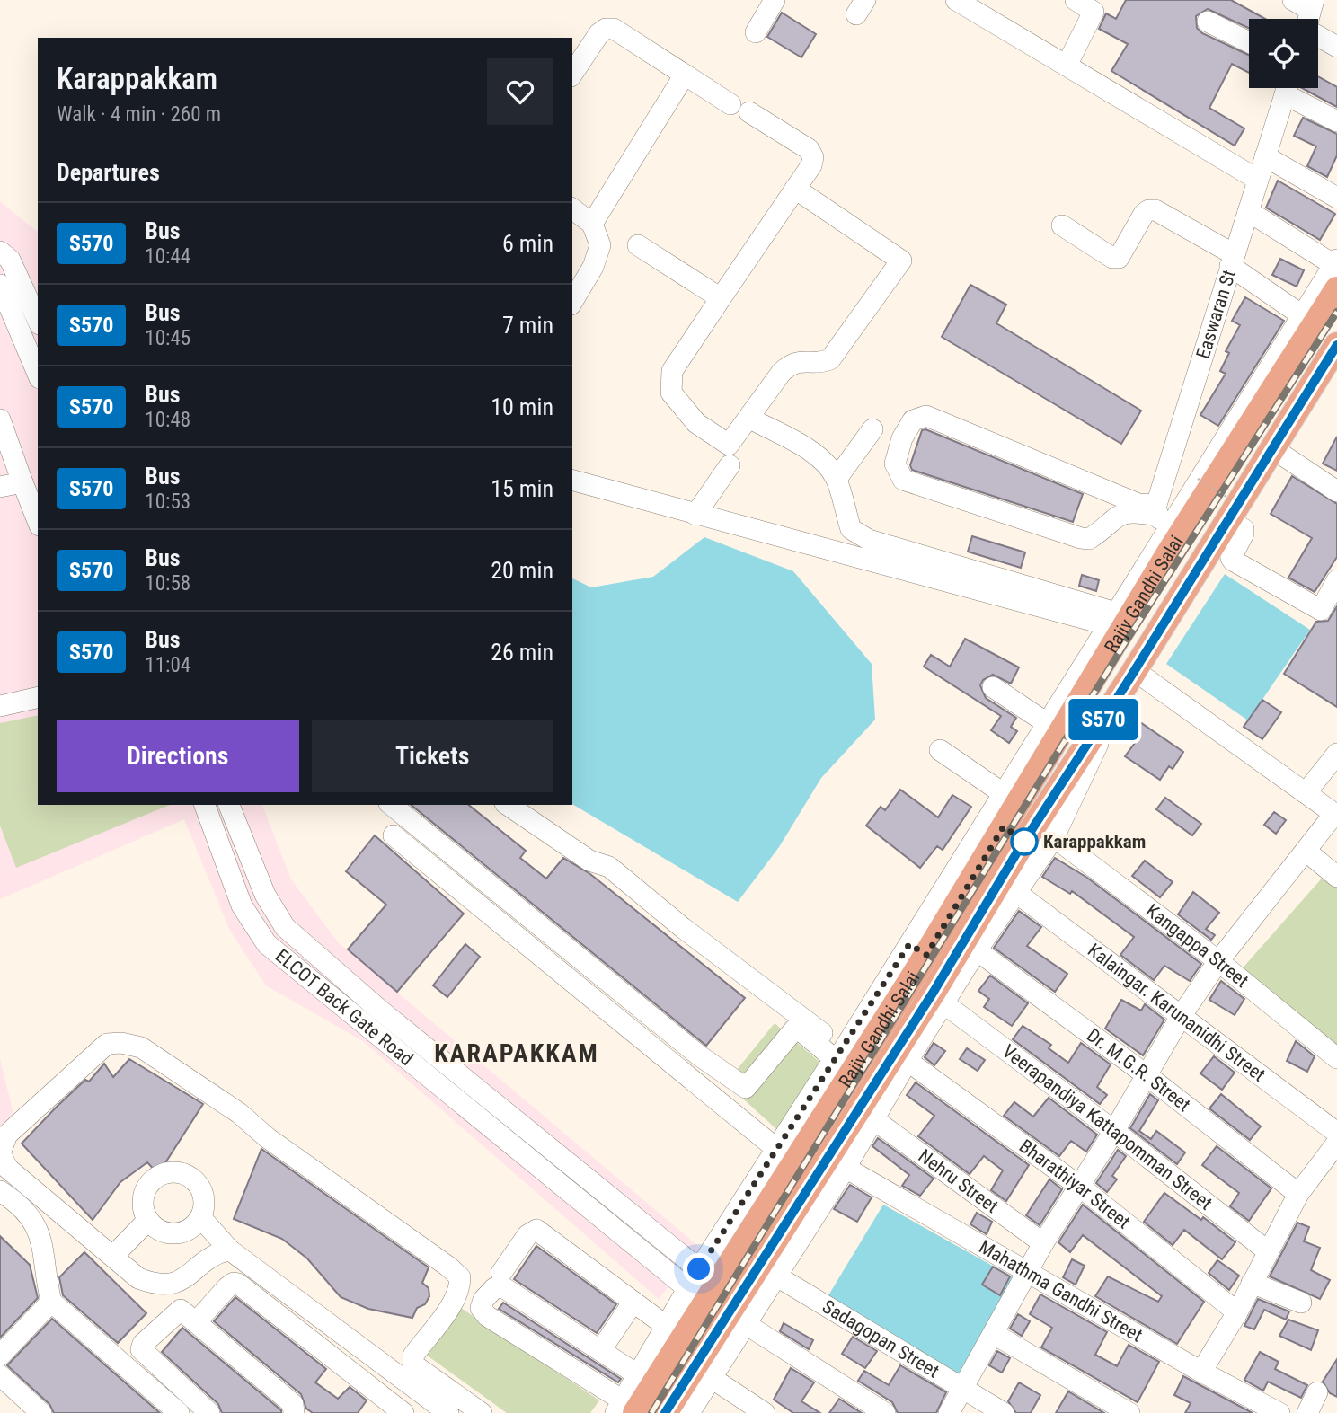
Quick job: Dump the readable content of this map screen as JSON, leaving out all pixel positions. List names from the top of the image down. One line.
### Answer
{"streets":{"main road":["Rajiv Gandhi Salai"],"street":["Easwaran St","Kangappa Street","ELCOT Back Gate Road","Kalaingar. Karunanidhi Street","Dr. M.G.R. Street","Veerapandiya Kattapomman Street","Nehru Street","Bharathiyar Street","Mahathma Gandhi Street","Sadagopan Street"]},"crossings":[["Easwaran St","Rajiv Gandhi Salai"],["Rajiv Gandhi Salai","Veerapandiya Kattapomman Street"],["Rajiv Gandhi Salai","Sadagopan Street"]],"districts":["KARAPAKKAM"],"places":["Karappakkam"],"lines":["bus line S570"],"page":{"on_map":"S570","heading":[["Karappakkam","Walk · 4 min · 260 m"],"Departures"],"list":[{"mark":"S570","name":"Bus","note":"10:44","value":"6 min"},{"mark":"S570","name":"Bus","note":"10:45","value":"7 min"},{"mark":"S570","name":"Bus","note":"10:48","value":"10 min"},{"mark":"S570","name":"Bus","note":"10:53","value":"15 min"},{"mark":"S570","name":"Bus","note":"10:58","value":"20 min"},{"mark":"S570","name":"Bus","note":"11:04","value":"26 min"}],"buttons":["Directions","Tickets"]}}
